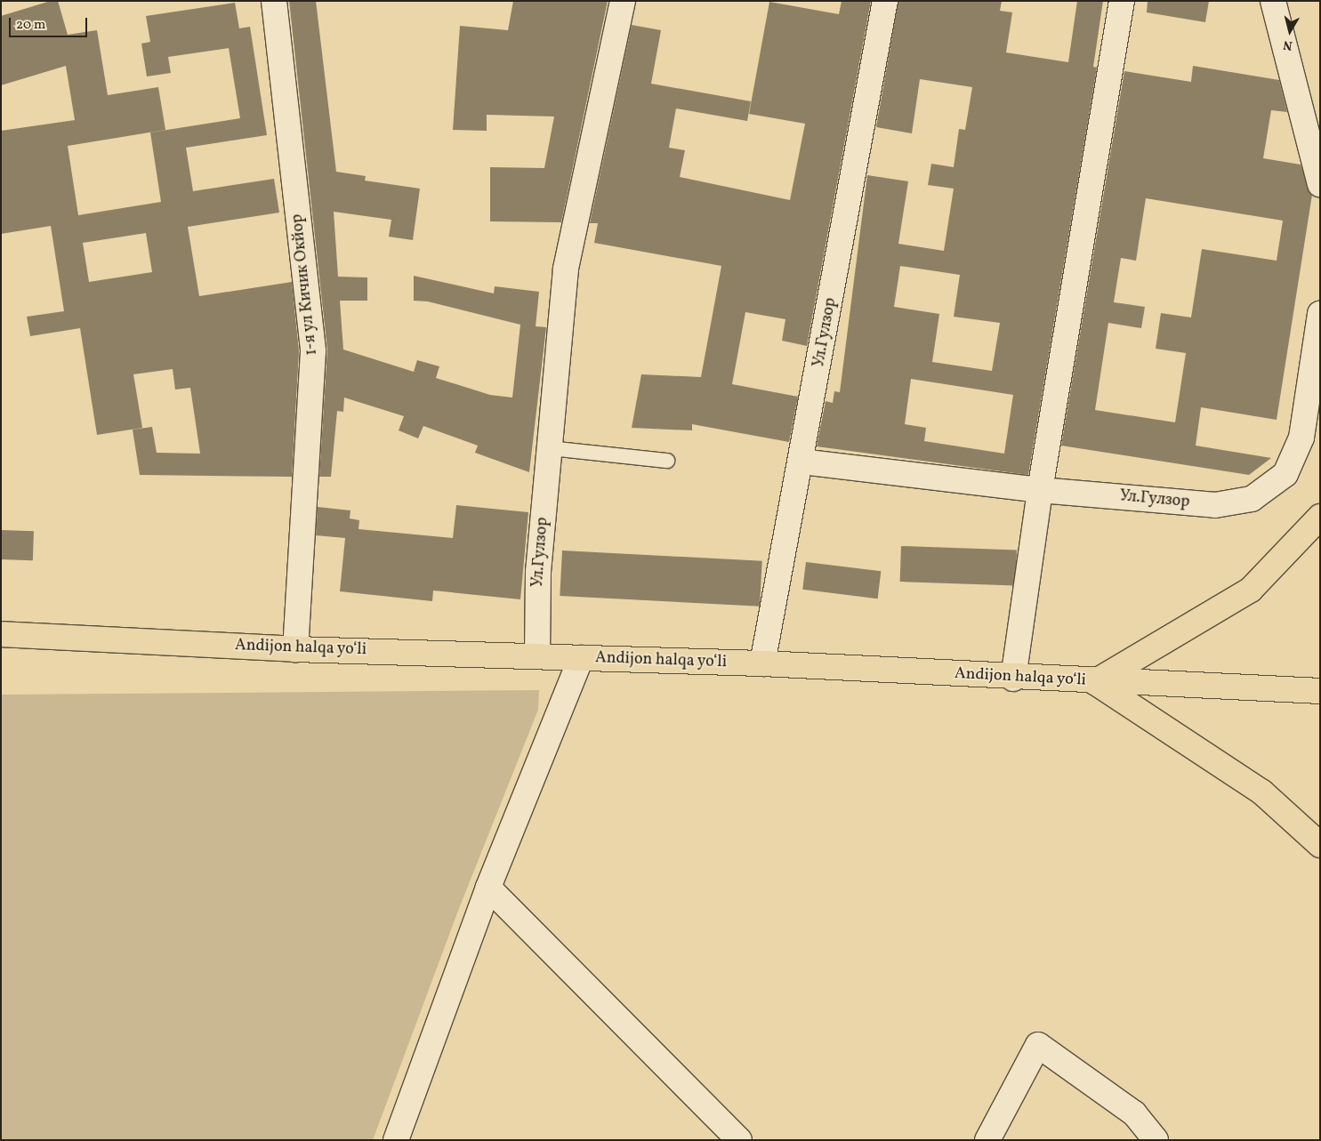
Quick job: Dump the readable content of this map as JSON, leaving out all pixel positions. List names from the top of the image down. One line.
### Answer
{"streets":{"main road":["Andijon halqa yo‘li"],"street":["1-я ул Кичик Окйор","Ул.Гулзор"]},"crossings":[["1-я ул Кичик Окйор","Andijon halqa yo‘li"],["Ул.Гулзор","Andijon halqa yo‘li"]],"scale_bar":"20 m","north":"bottom"}
